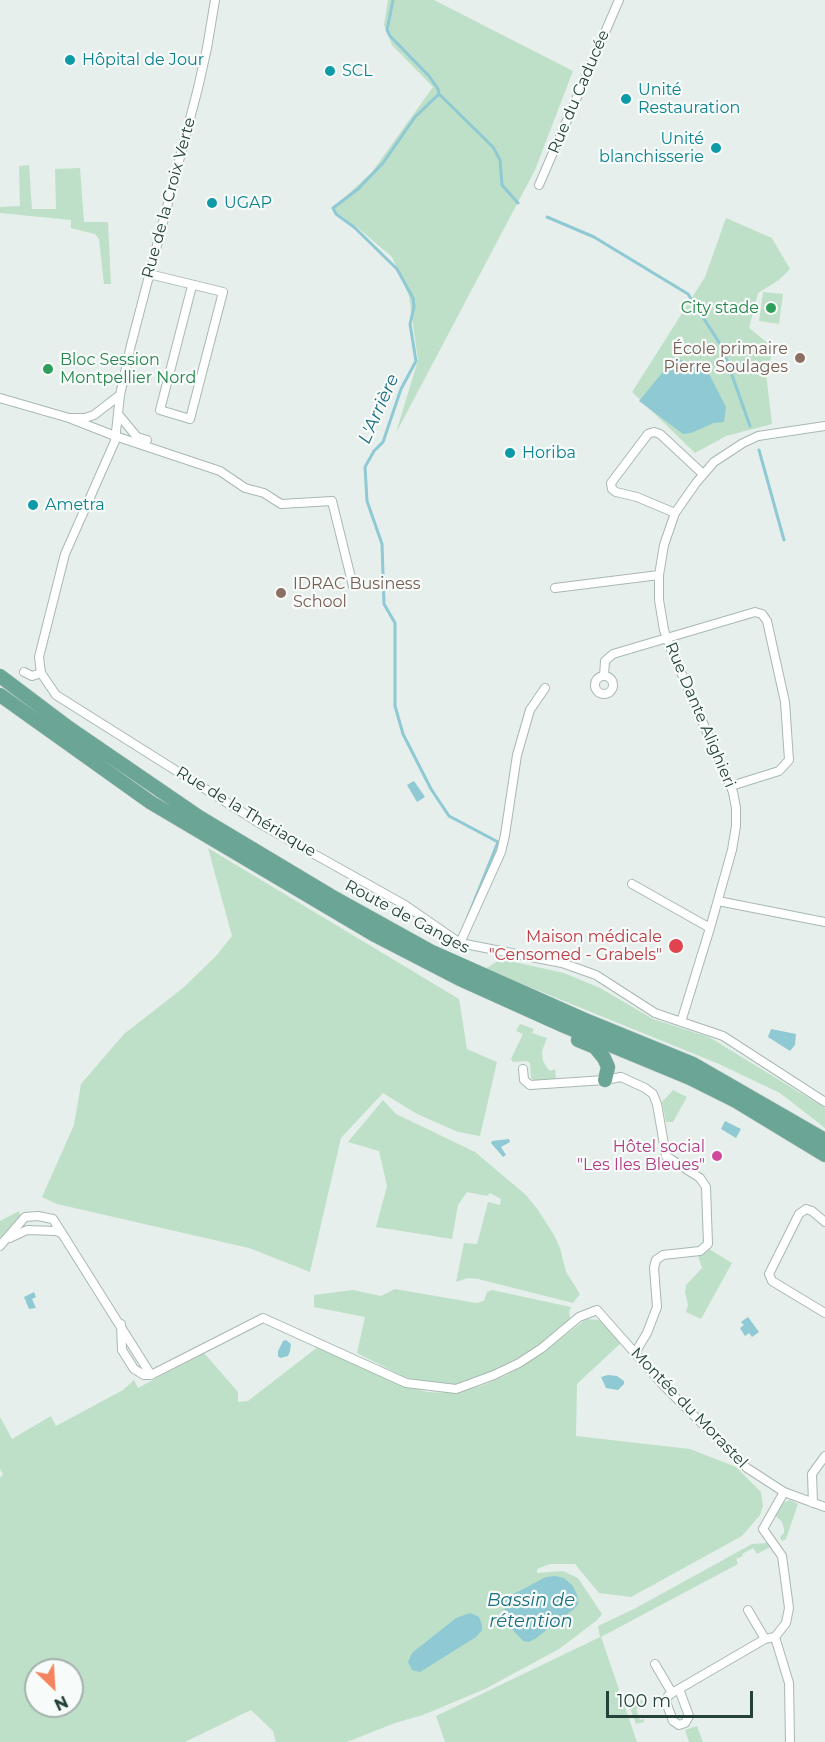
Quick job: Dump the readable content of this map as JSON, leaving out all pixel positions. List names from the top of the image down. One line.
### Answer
{"streets":{"main road":["Route de Ganges"],"street":["Rue du Caducée","Rue de la Croix Verte","Rue Dante Alighieri","Rue de la Thériaque","Montée du Morastel"]},"water":["L'Arrière","Bassin de rétention"],"places":["Hôpital de Jour","SCL","Unité Restauration","Unité blanchisserie","UGAP","City stade","École primaire Pierre Soulages","Bloc Session Montpellier Nord","Horiba","Ametra","IDRAC Business School","Maison médicale \"Censomed - Grabels\"","Hôtel social \"Les Iles Bleues\""],"scale_bar":"100 m","north":"bottom right"}
